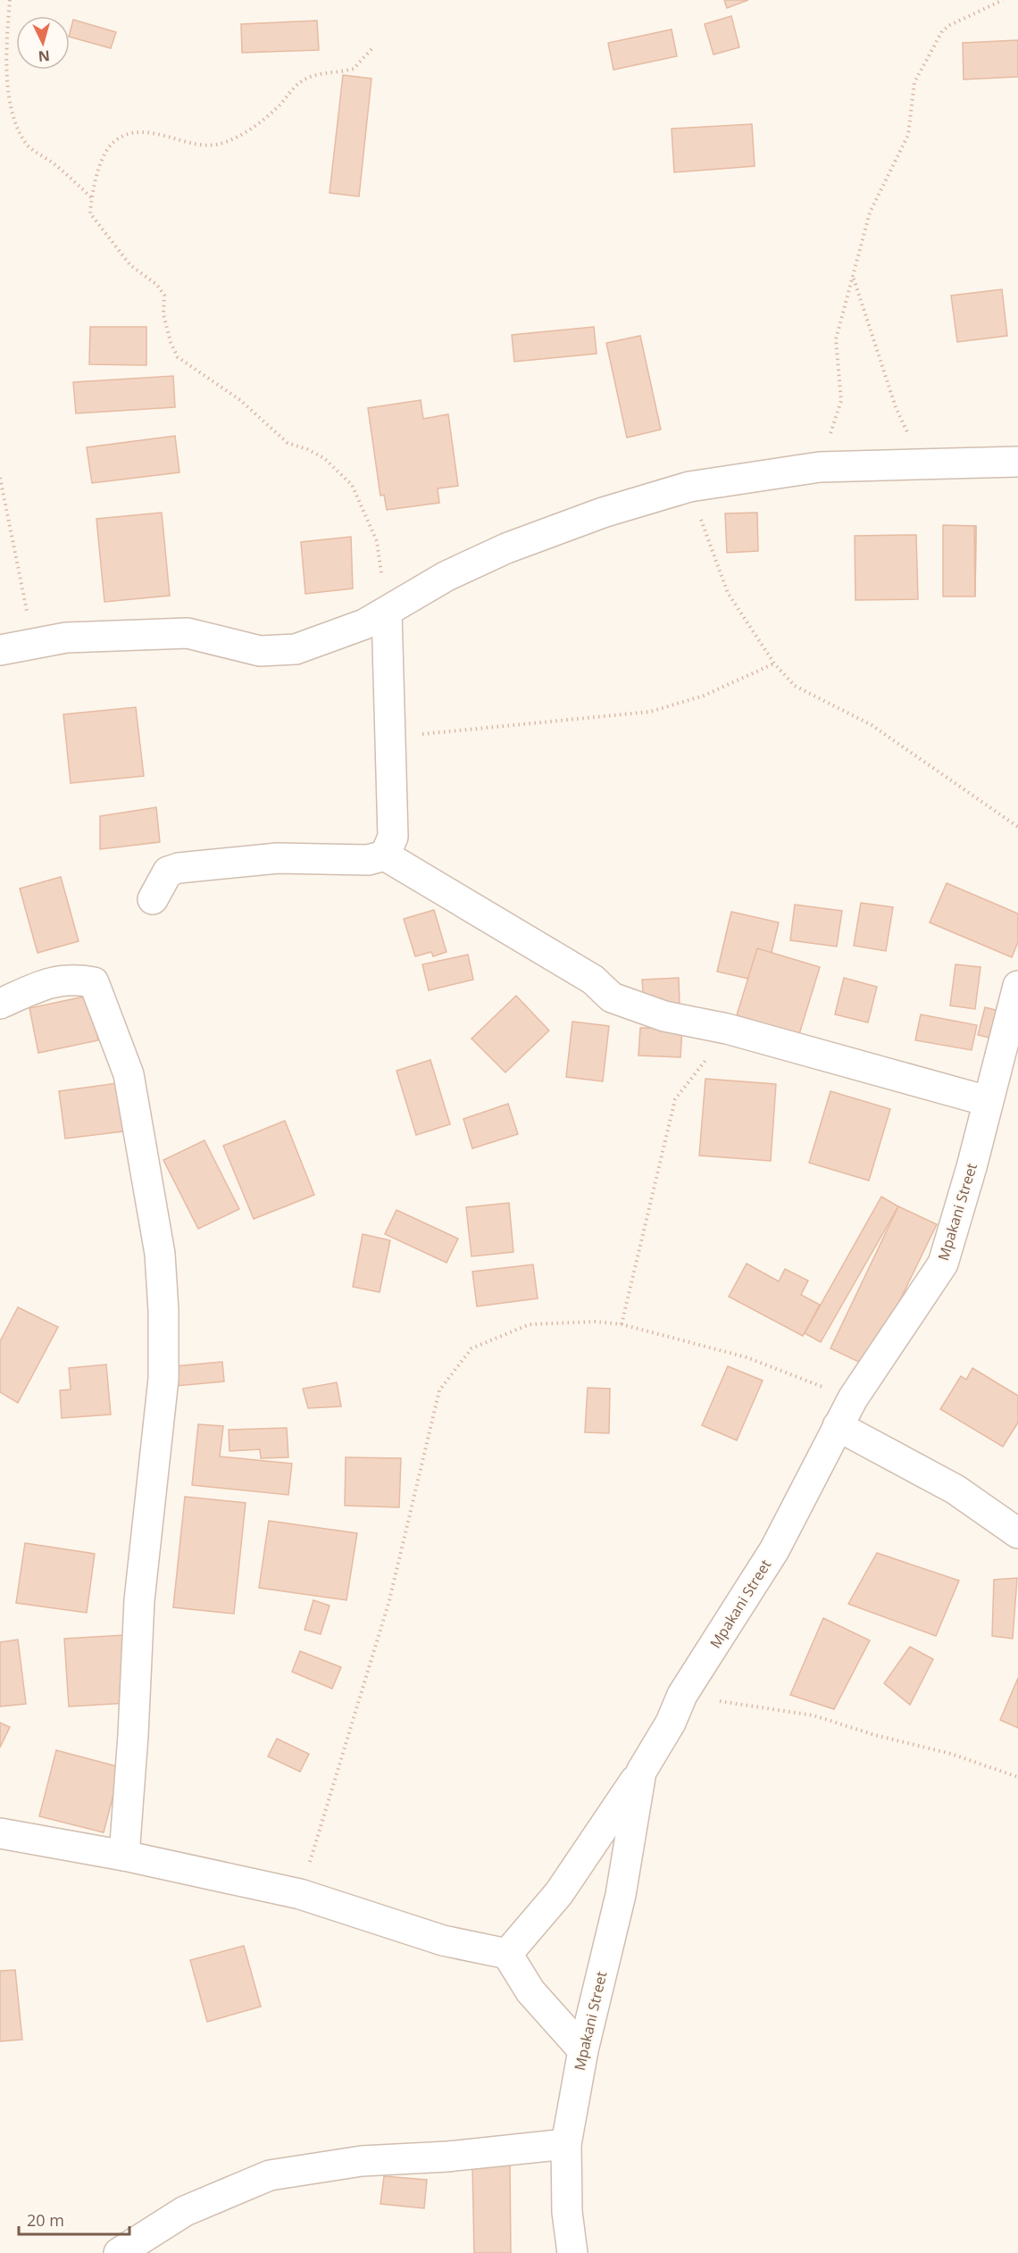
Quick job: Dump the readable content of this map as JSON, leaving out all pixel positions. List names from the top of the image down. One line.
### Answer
{"streets":{"street":["Mpakani Street"]},"scale_bar":"20 m","north":"bottom"}
